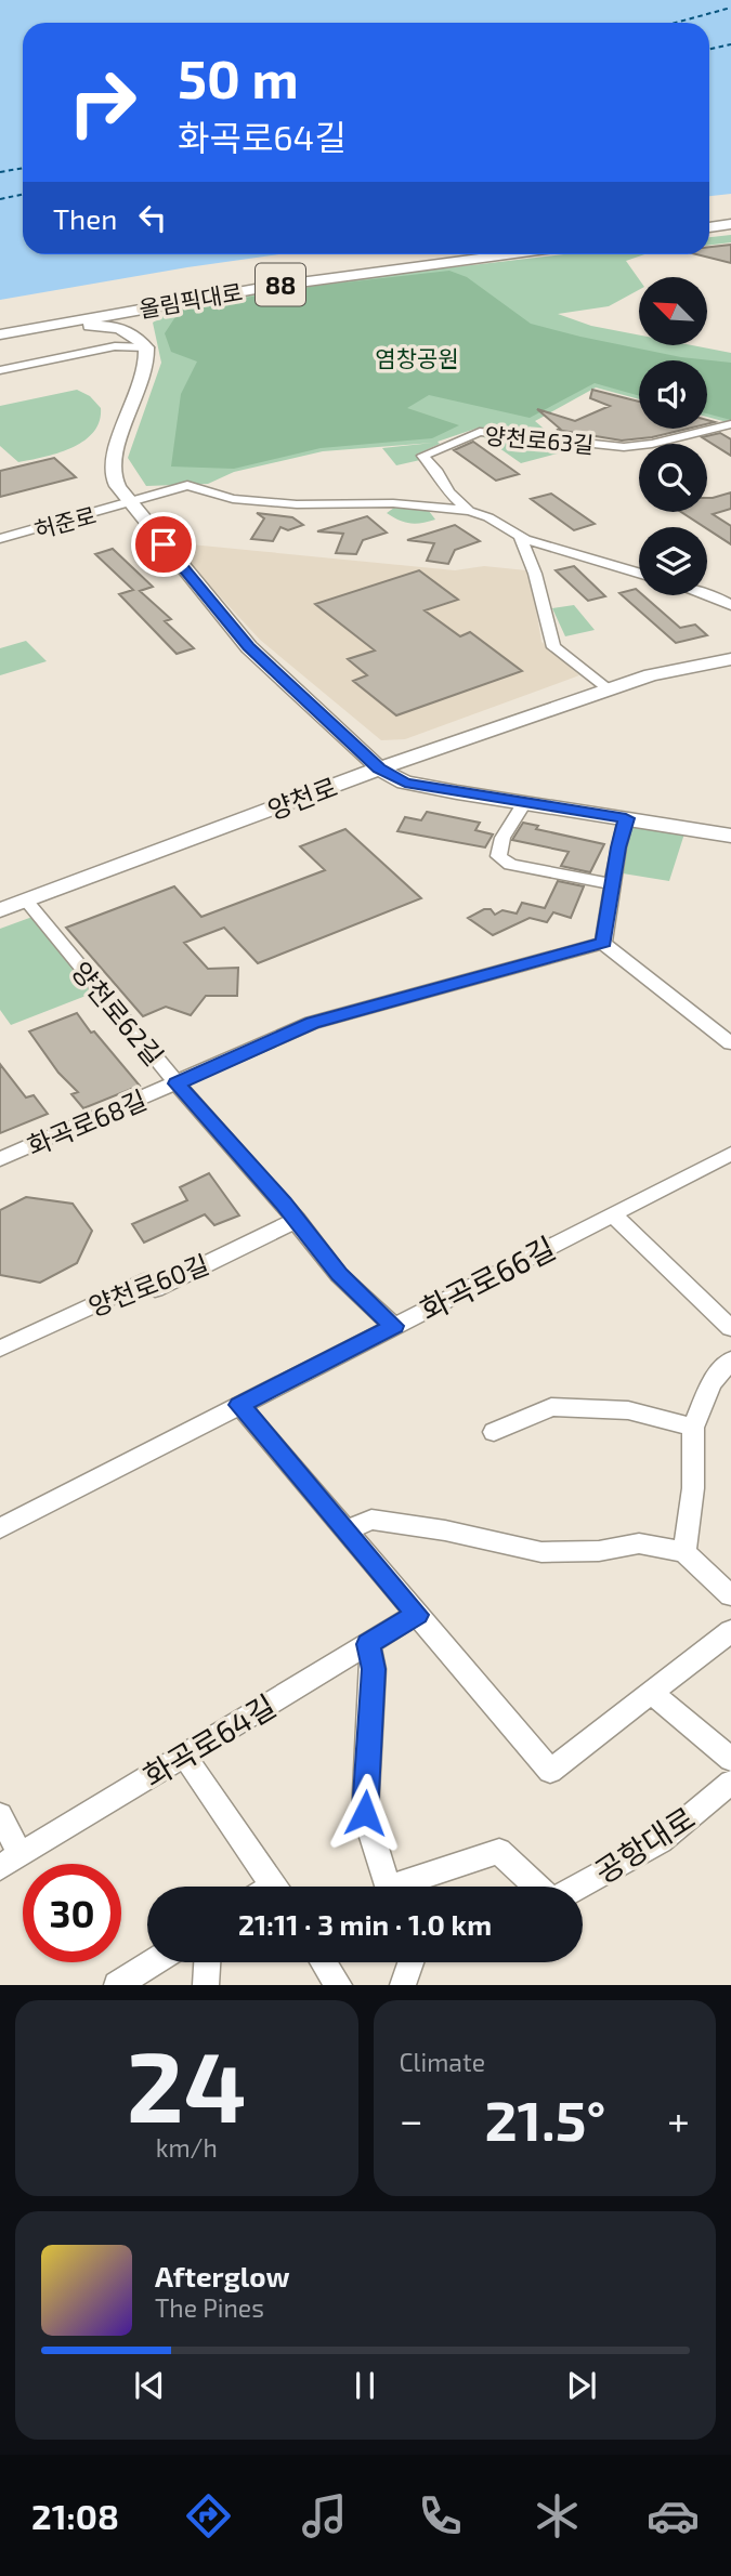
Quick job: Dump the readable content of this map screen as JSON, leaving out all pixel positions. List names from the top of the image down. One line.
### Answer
{"streets":{"highway":["88","올림픽대로"],"main road":["양천로"],"street":["양천로63길","허준로","양천로62길","화곡로68길","화곡로66길","양천로60길","화곡로64길","공항대로"]},"crossings":[["양천로63길","허준로"],["양천로","양천로62길"],["양천로62길","화곡로68길"],["양천로62길","화곡로66길"],["양천로62길","양천로60길"]],"parks":["염창공원"],"north":"top left","page":{"turn":["50 m","화곡로64길"],"then":"Then","limit":"30","trip":"21:11 · 3 min · 1.0 km","tile":[["24","km/h"],"Climate"],"heat":["−","21.5°","+"],"song":["Afterglow","The Pines"],"tabs":"21:08"}}
